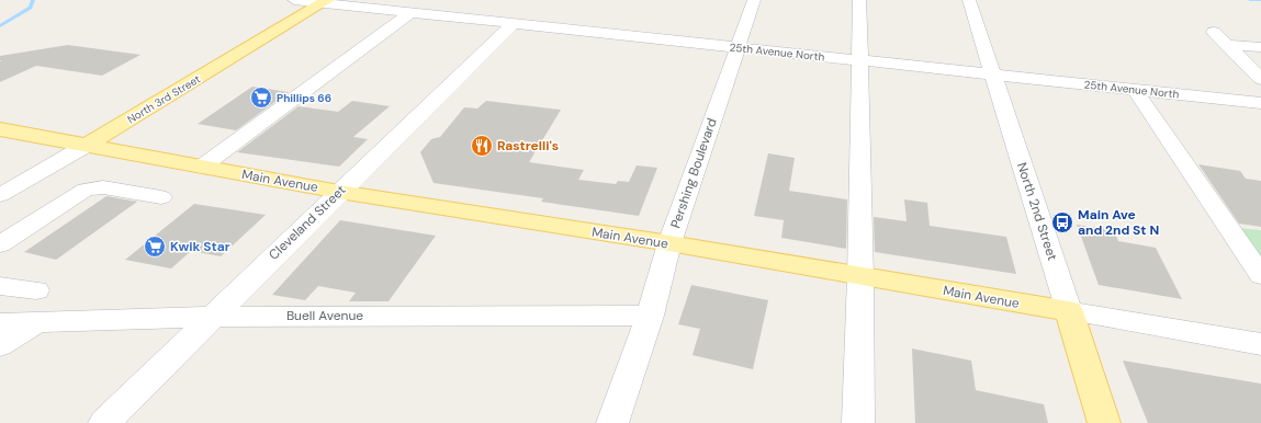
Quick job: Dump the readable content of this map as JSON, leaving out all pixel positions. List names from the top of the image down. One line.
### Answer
{"streets":{"main road":["North 3rd Street","Main Avenue","North 2nd Street"],"street":["25th Avenue North","Pershing Boulevard","Cleveland Street","Buell Avenue"]},"crossings":[["25th Avenue North","North 3rd Street"],["25th Avenue North","Pershing Boulevard"],["25th Avenue North","North 2nd Street"],["25th Avenue North","Cleveland Street"],["North 3rd Street","Main Avenue"],["Pershing Boulevard","Main Avenue"],["Pershing Boulevard","Buell Avenue"],["Main Avenue","North 2nd Street"],["Main Avenue","Cleveland Street"],["Cleveland Street","Buell Avenue"]],"places":{"supermarket":["Phillips 66","Kwik Star"],"restaurant":["Rastrelli's"],"bus stop":["Main Ave and 2nd St N"]}}
